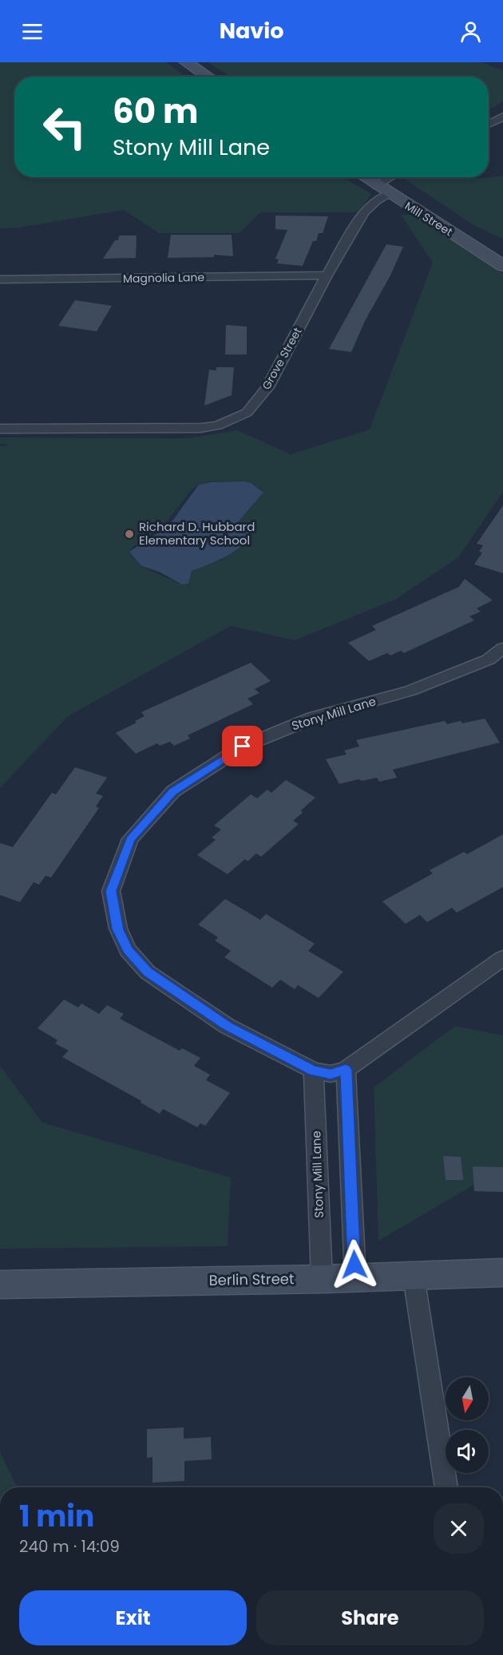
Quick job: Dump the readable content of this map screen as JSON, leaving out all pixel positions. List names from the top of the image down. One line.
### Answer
{"streets":{"main road":["Mill Street","Berlin Street"],"street":["Magnolia Lane","Grove Street","Stony Mill Lane"]},"crossings":[["Mill Street","Grove Street"],["Magnolia Lane","Grove Street"],["Stony Mill Lane","Berlin Street"]],"places":["Richard D. Hubbard Elementary School"],"north":"bottom","page":{"header":"Navio","turn":["60 m","Stony Mill Lane"],"heading":["1 min","240 m · 14:09"],"buttons":["Exit","Share"]}}
